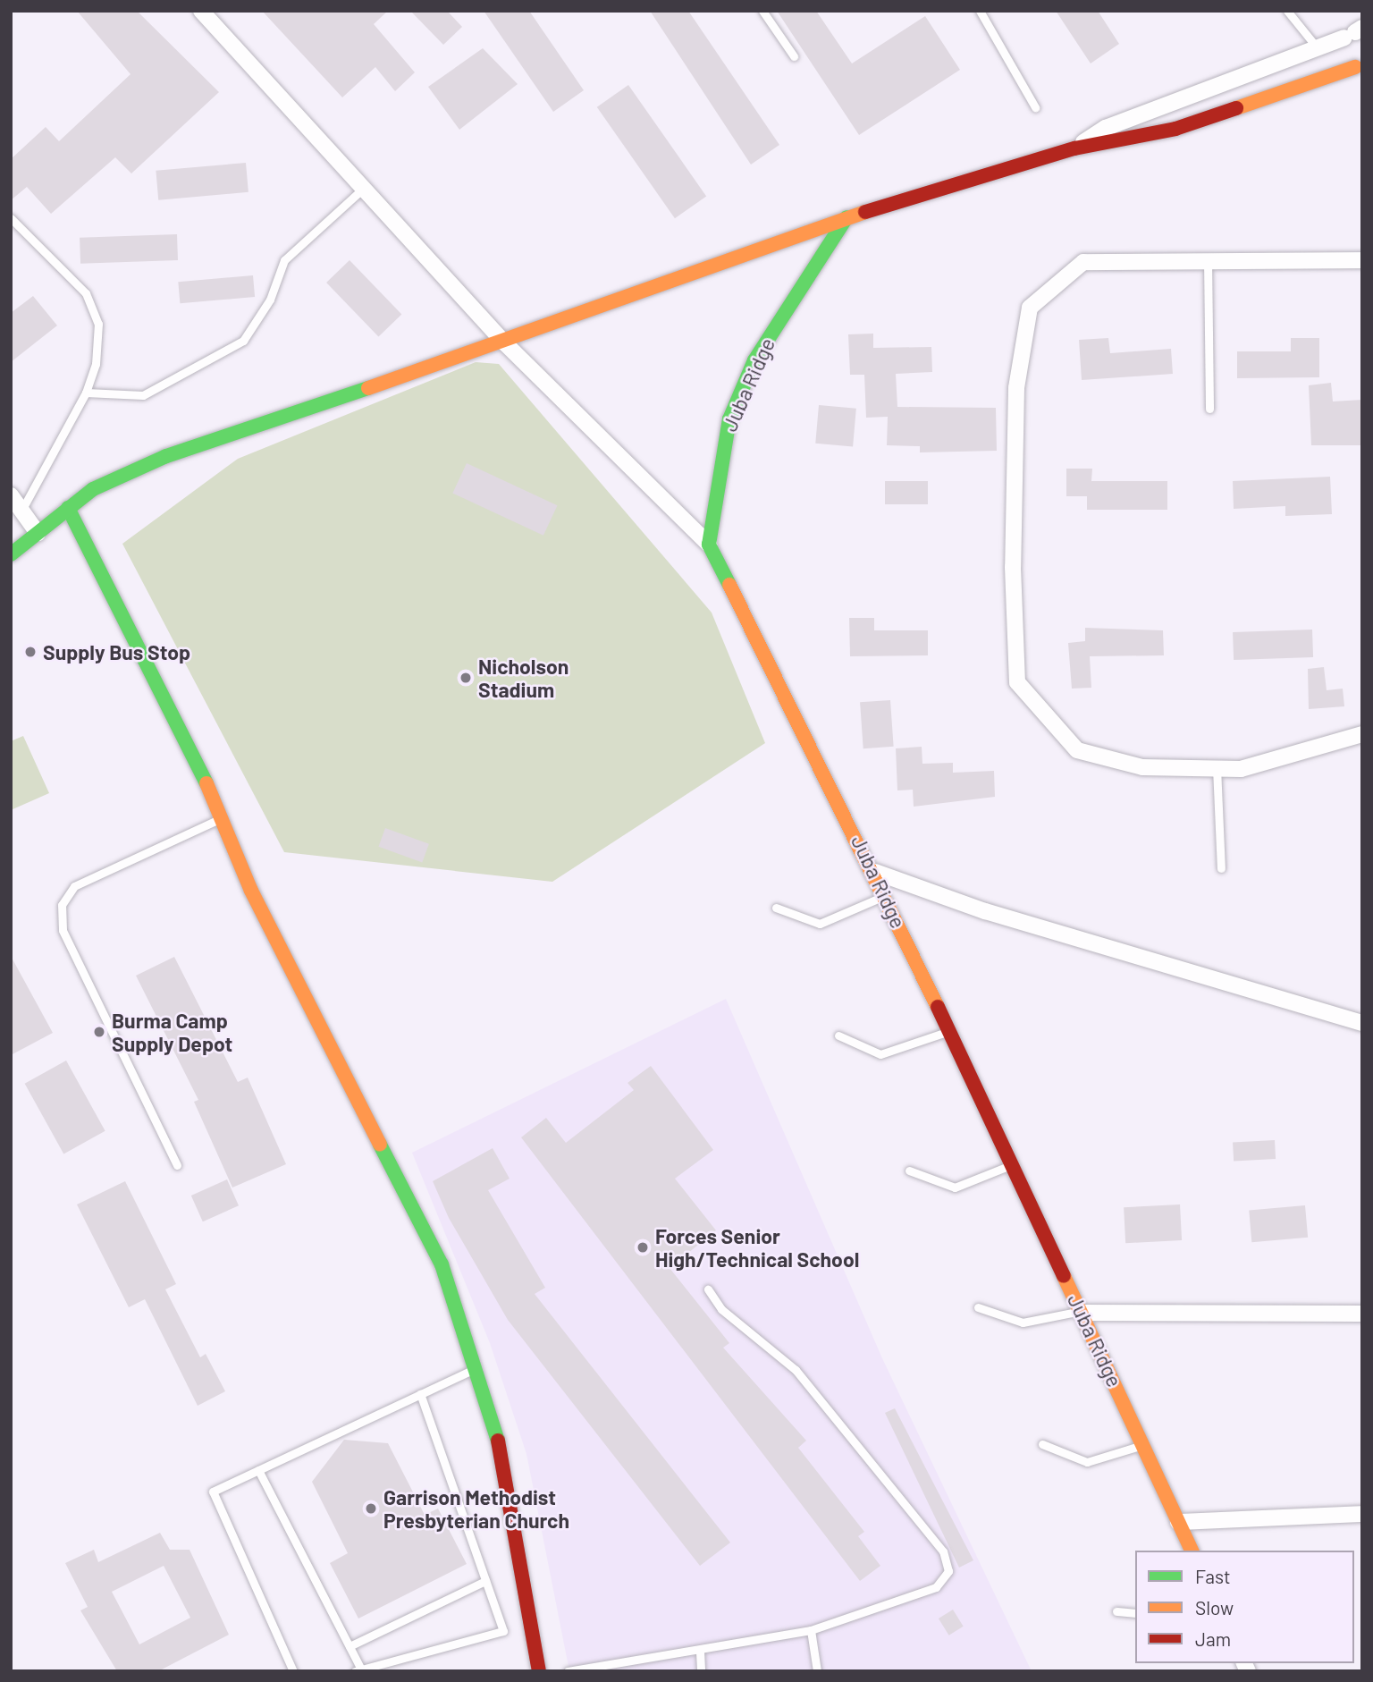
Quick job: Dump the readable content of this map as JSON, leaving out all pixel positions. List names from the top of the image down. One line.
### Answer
{"streets":{"street":["Juba Ridge"]},"places":["Supply Bus Stop","Nicholson Stadium","Burma Camp Supply Depot","Forces Senior High/Technical School","Garrison Methodist Presbyterian Church"],"legend":["Fast","Slow","Jam"]}
